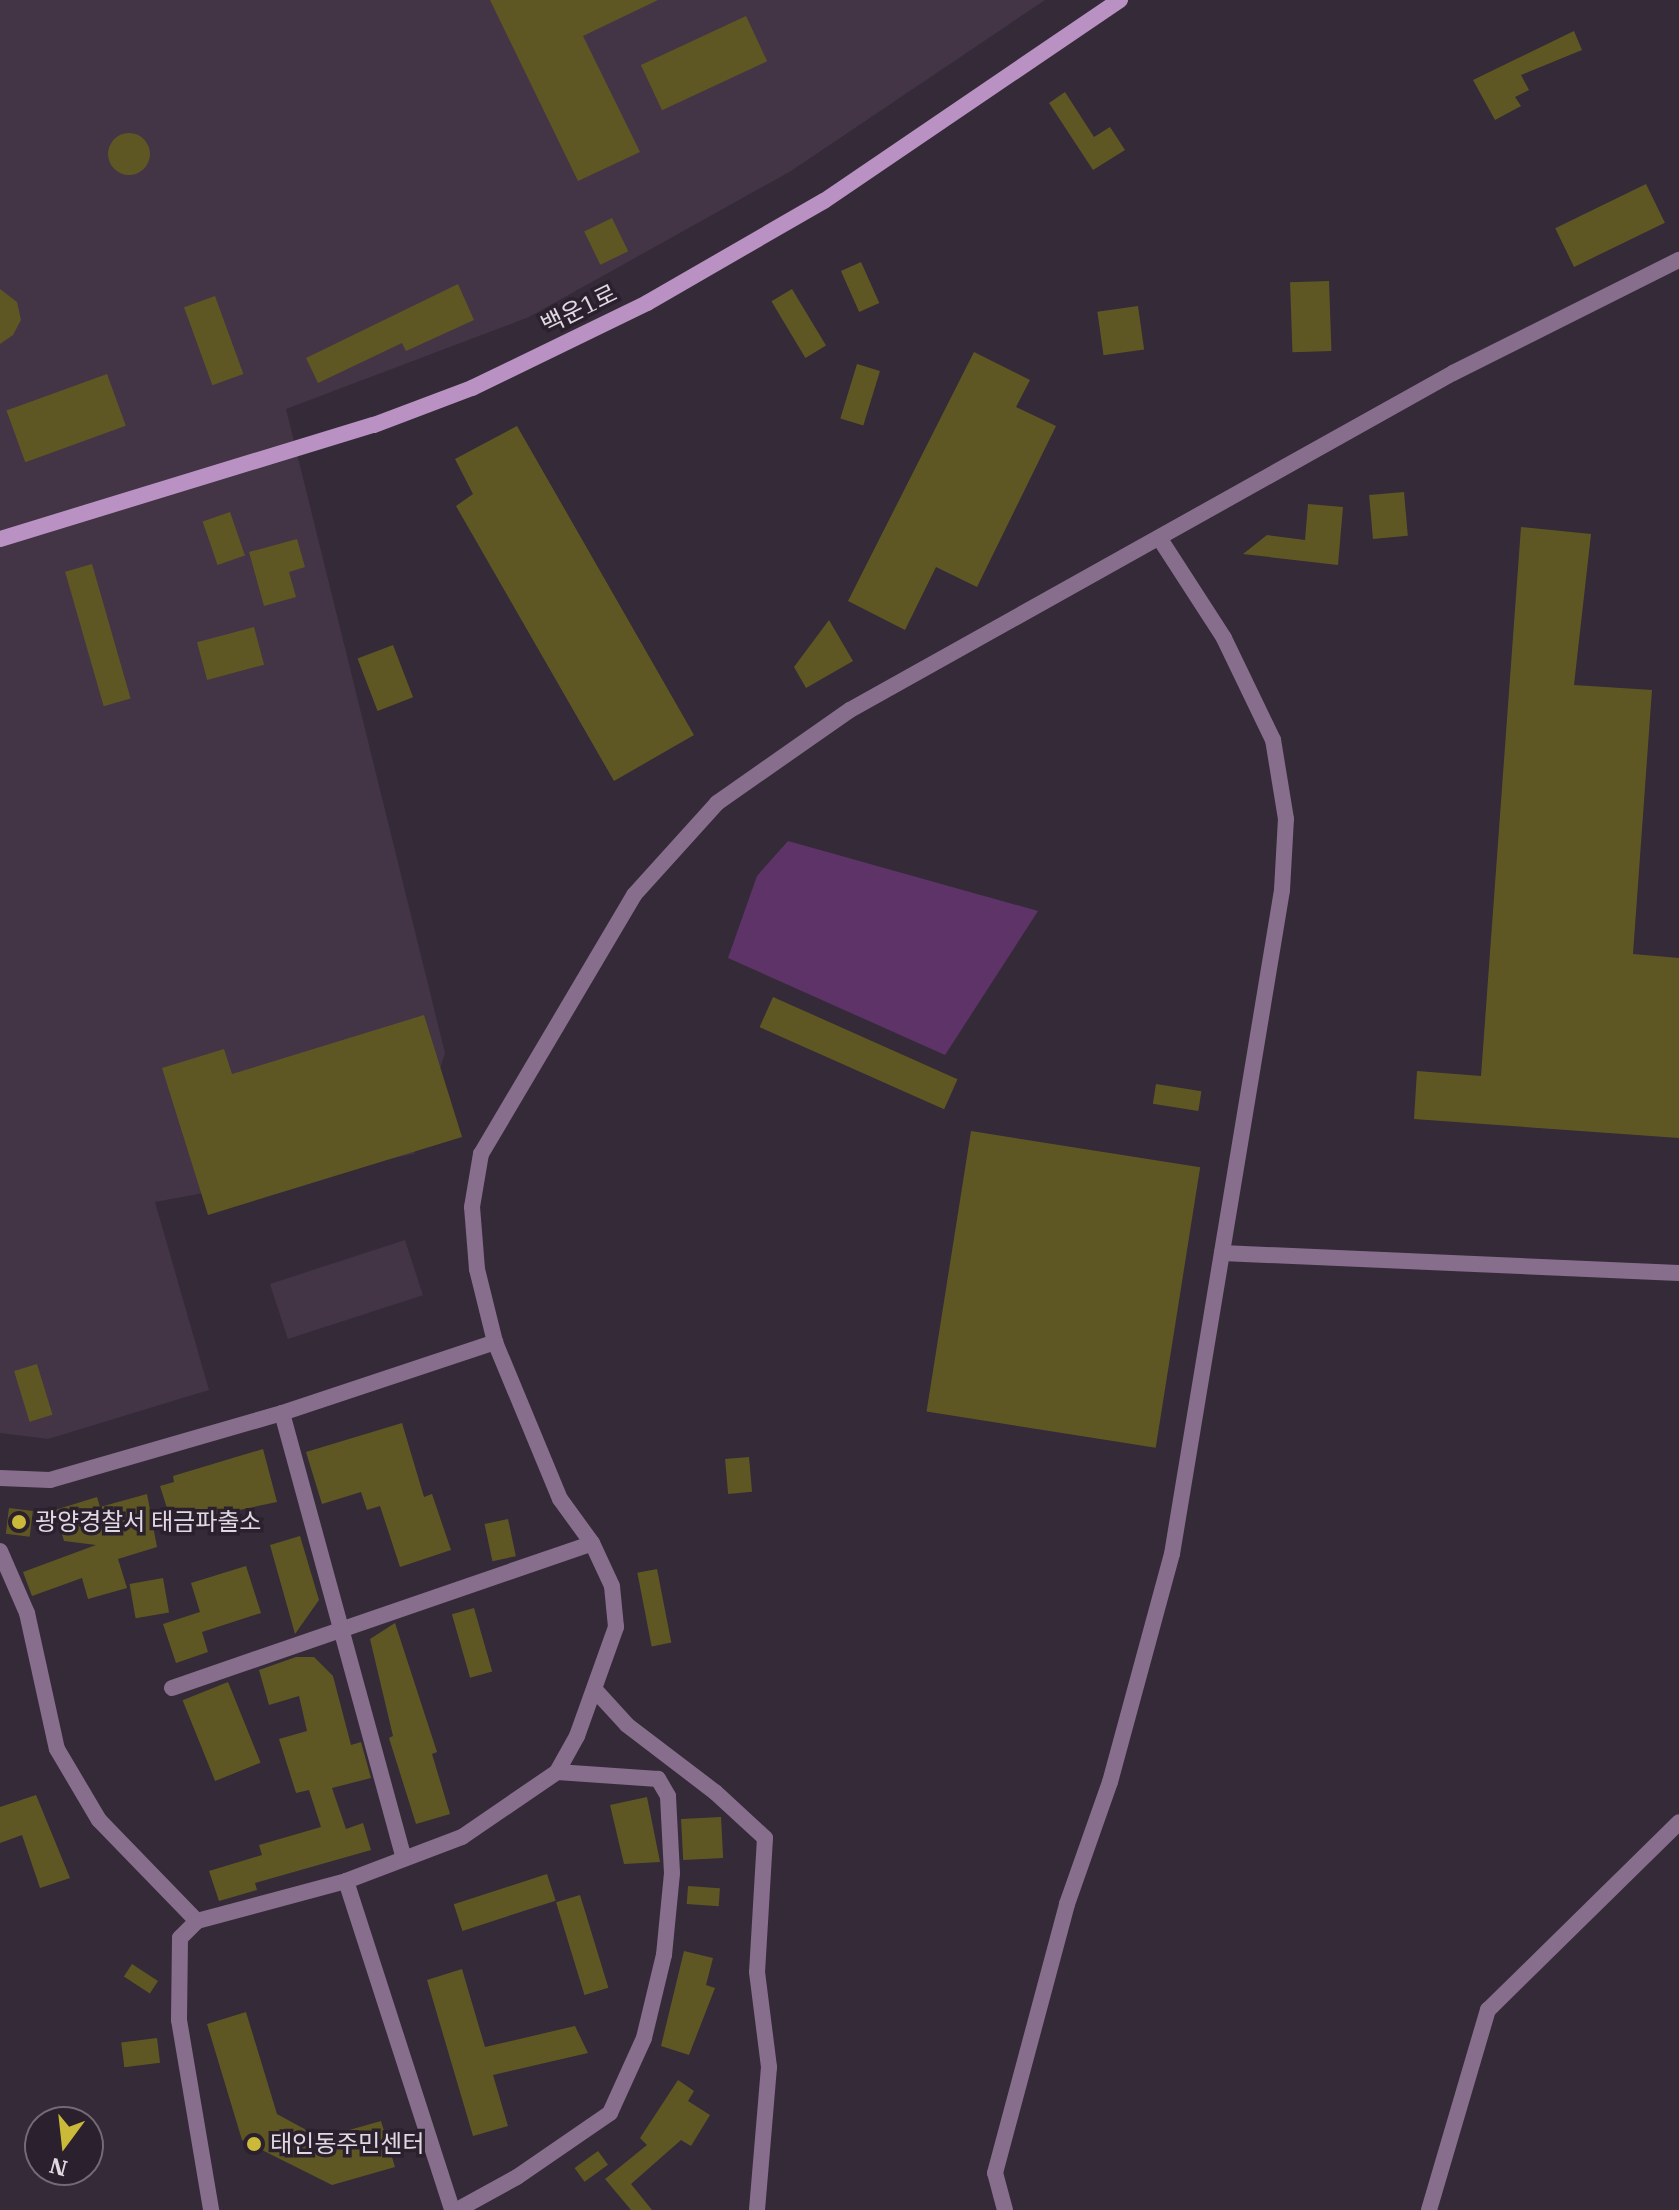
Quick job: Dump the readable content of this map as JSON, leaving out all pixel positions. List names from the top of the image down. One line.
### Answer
{"streets":{"main road":["백운1로"]},"places":["광양경찰서 태금파출소","태인동주민센터"],"north":"bottom"}
